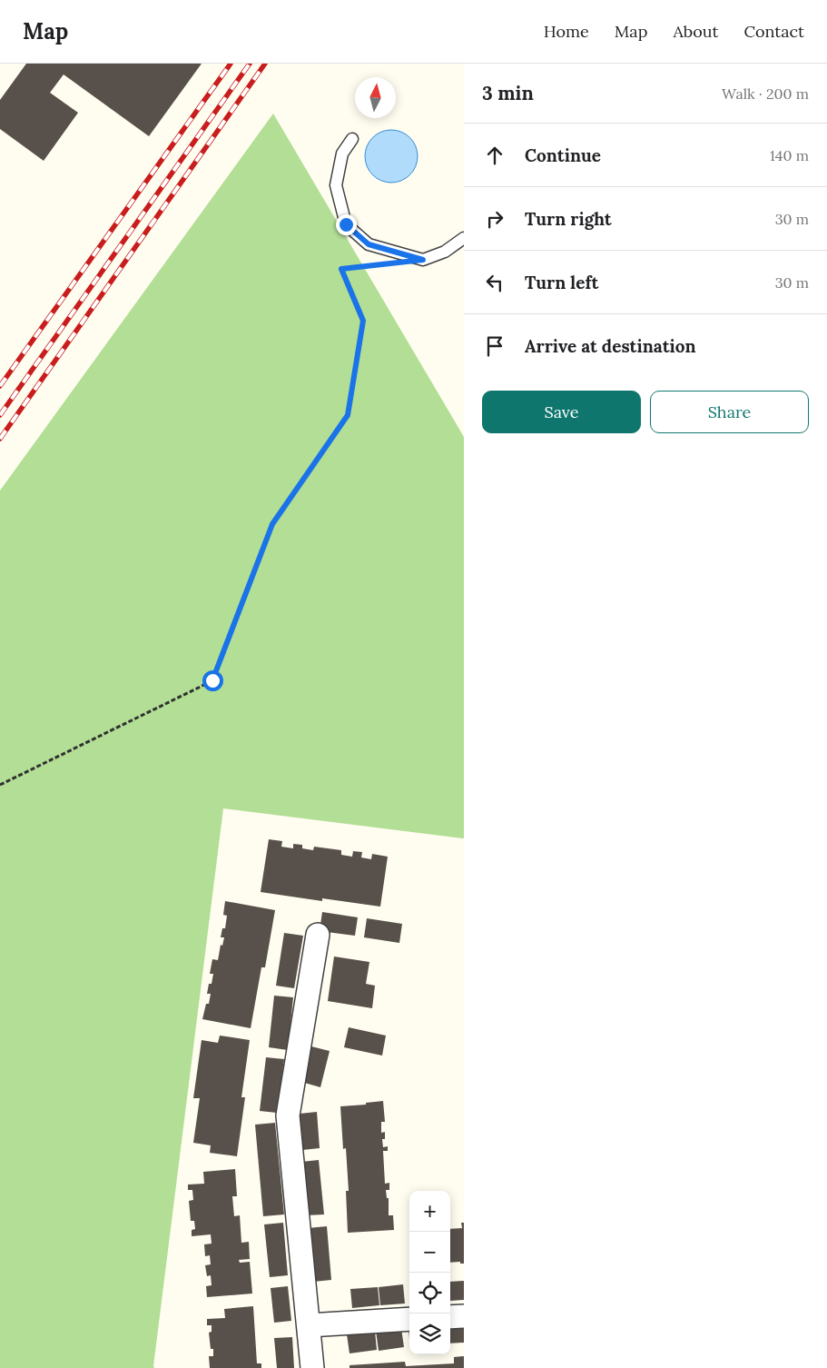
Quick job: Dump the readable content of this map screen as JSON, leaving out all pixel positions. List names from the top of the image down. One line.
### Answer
{"north":"top","page":{"header":"Map","nav":["Home","Map","About","Contact"],"heading":["3 min","Walk · 200 m"],"list":[["Continue","140 m"],["Turn right","30 m"],["Turn left","30 m"],"Arrive at destination"],"buttons":["Save","Share"],"map_buttons":["+","−"]}}
